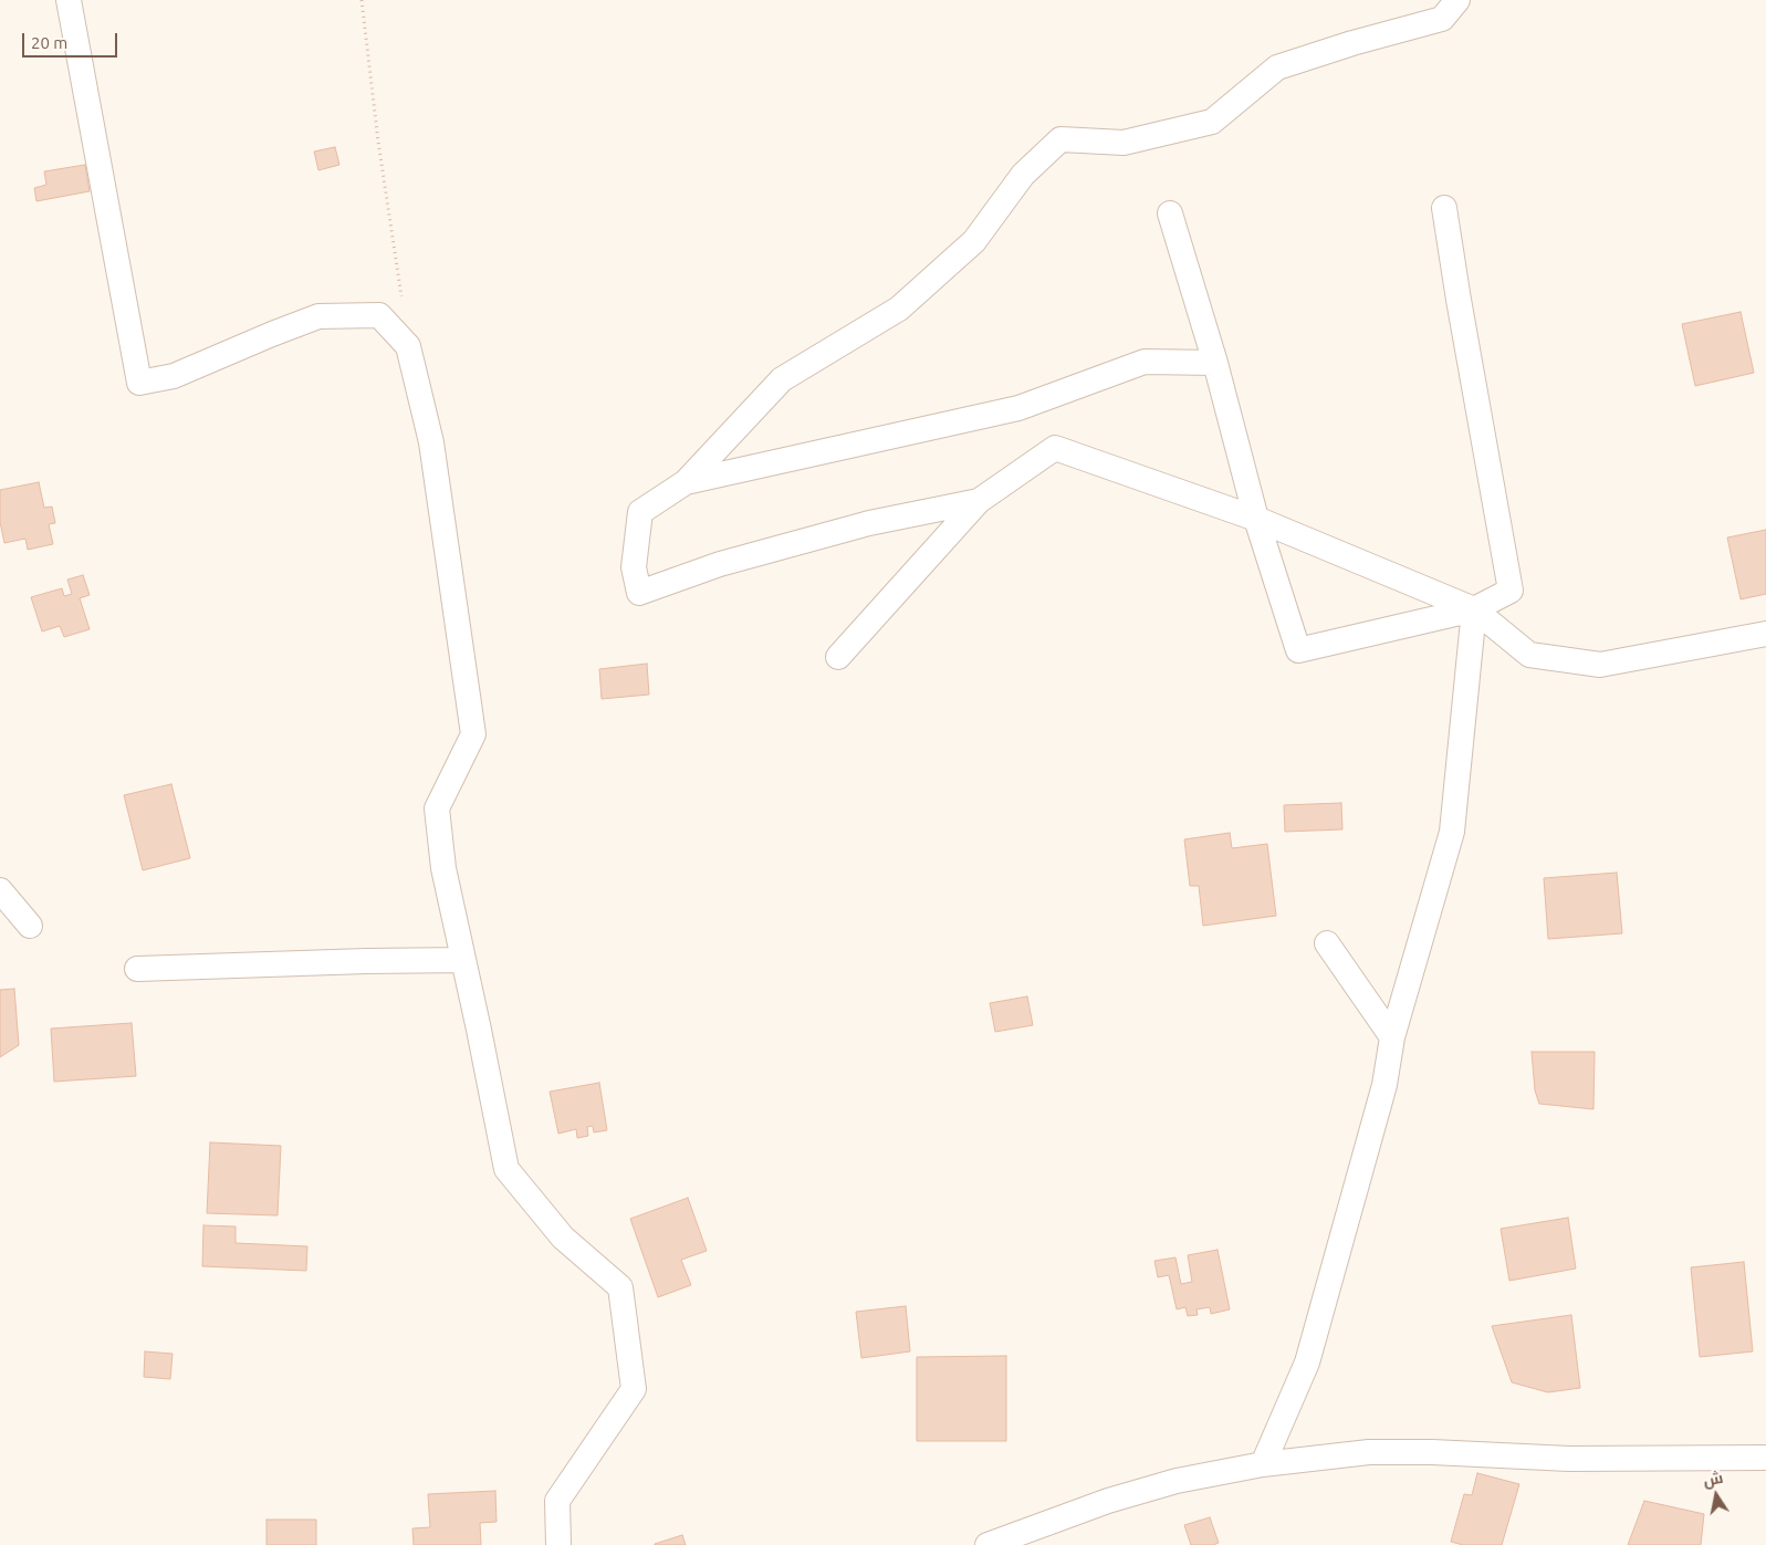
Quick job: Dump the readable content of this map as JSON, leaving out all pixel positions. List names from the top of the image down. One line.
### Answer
{"scale_bar":"20 m","north":"top"}
